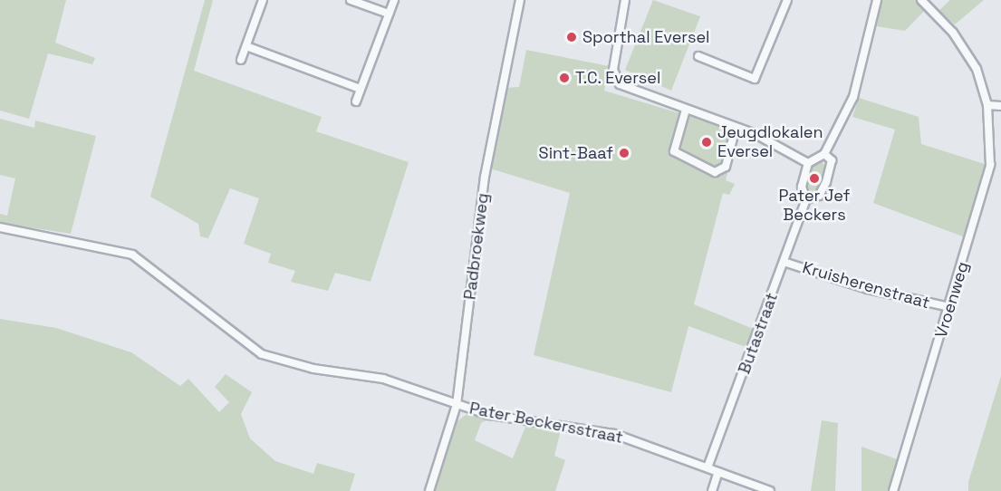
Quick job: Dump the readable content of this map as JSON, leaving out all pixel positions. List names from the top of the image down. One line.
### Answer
{"streets":{"street":["Padbroekweg","Kruisherenstraat","Vroenweg","Butastraat","Pater Beckersstraat"]},"crossings":[["Padbroekweg","Pater Beckersstraat"],["Kruisherenstraat","Vroenweg"],["Kruisherenstraat","Butastraat"],["Butastraat","Pater Beckersstraat"]],"places":["Sporthal Eversel","T.C. Eversel","Jeugdlokalen Eversel","Sint-Baaf","Pater Jef Beckers"]}
